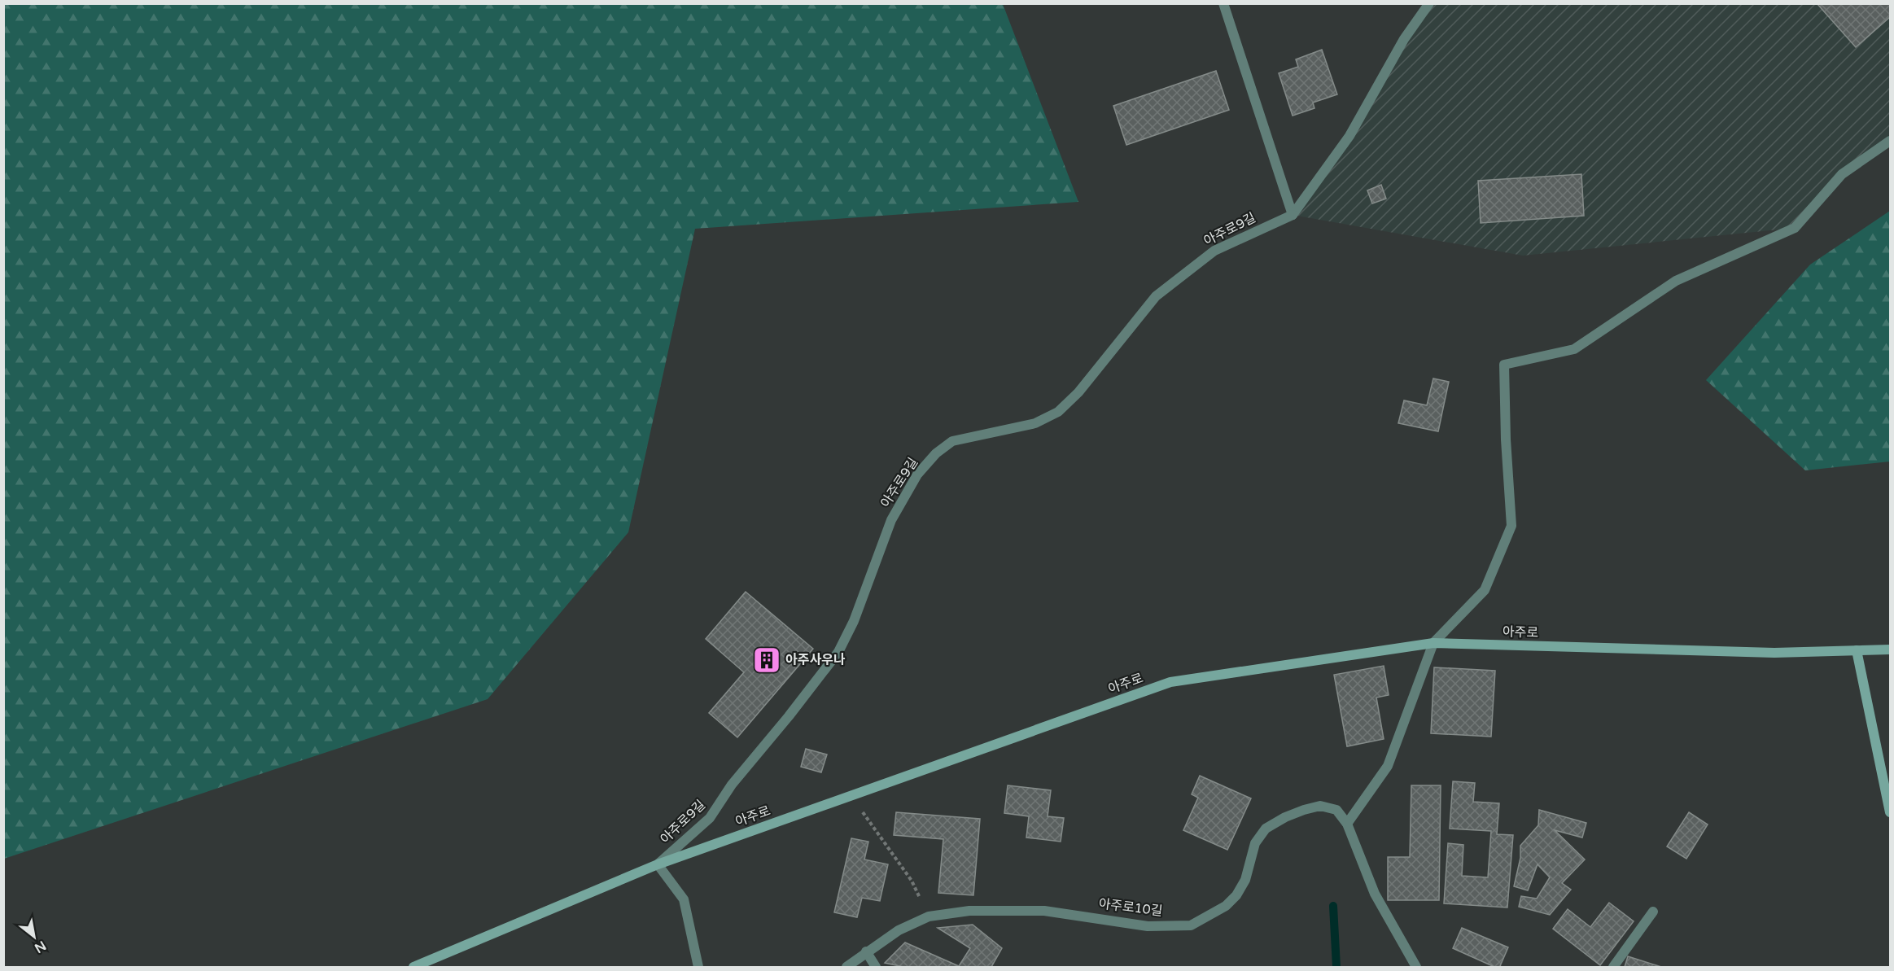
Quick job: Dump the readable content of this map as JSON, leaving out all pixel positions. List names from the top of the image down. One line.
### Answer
{"streets":{"street":["아주로9길","아주로","아주로10길"]},"crossings":[["아주로9길","아주로"]],"places":{"building":["아주사우나"]},"north":"bottom right"}
